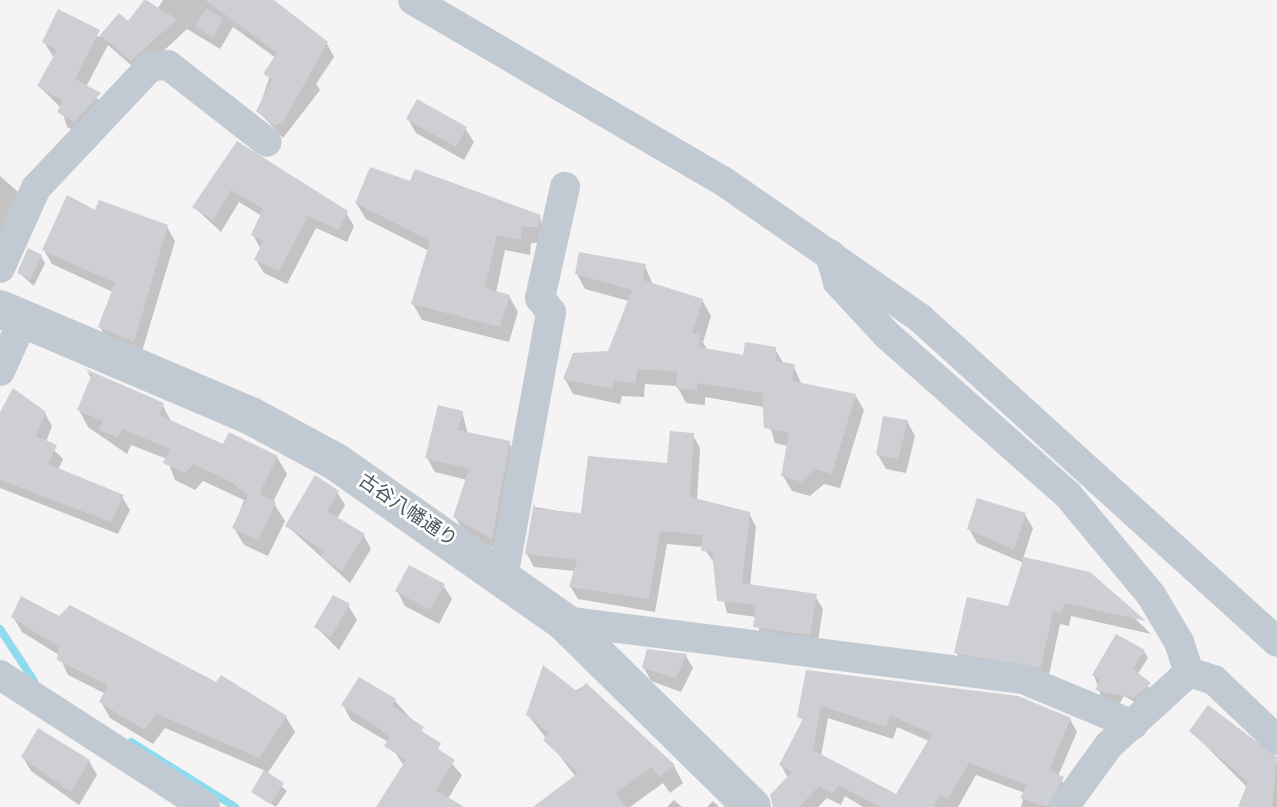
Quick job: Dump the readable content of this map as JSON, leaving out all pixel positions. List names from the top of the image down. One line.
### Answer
{"streets":{"street":["古谷八幡通り"]}}
